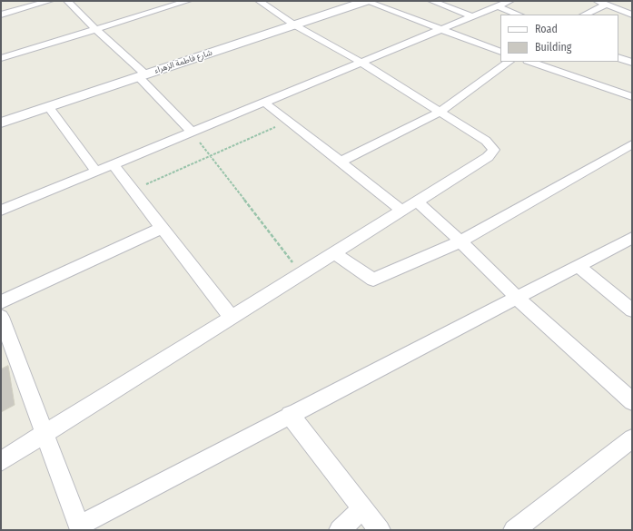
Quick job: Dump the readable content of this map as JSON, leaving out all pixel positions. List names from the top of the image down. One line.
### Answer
{"streets":{"main road":["شارع فاطمة الزهراء"]},"legend":["Road","Building"]}
